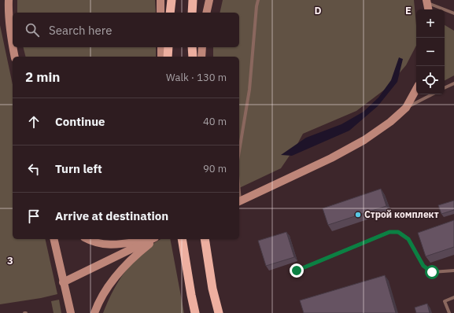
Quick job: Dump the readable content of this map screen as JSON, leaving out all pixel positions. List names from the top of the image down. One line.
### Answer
{"places":["Строй комплект"],"page":{"map_buttons":["+","−"],"search":"Search here","heading":["2 min","Walk · 130 m"],"list":[["Continue","40 m"],["Turn left","90 m"],"Arrive at destination"]},"grid":{"columns":["D","E"],"rows":["3"]}}
